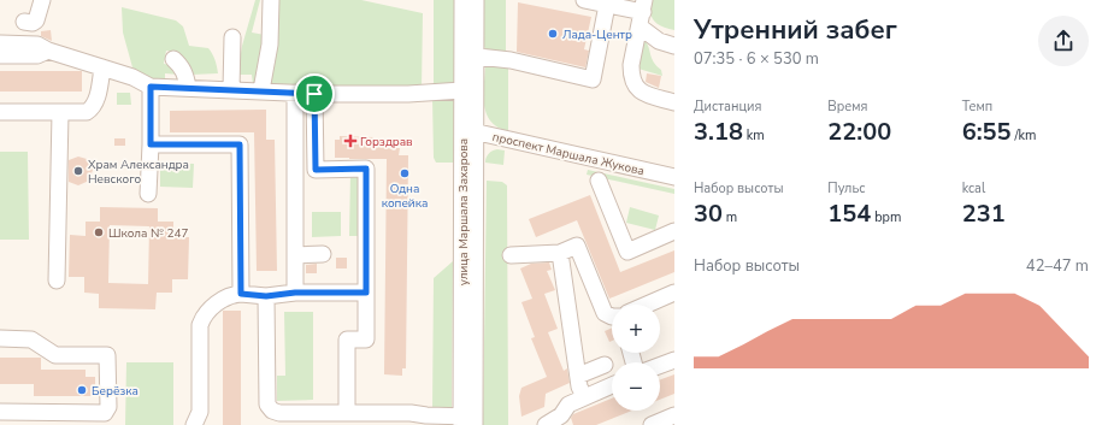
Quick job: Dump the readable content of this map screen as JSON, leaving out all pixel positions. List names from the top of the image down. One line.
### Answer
{"streets":{"street":["проспект Маршала Жукова","улица Маршала Захарова"]},"crossings":[["проспект Маршала Жукова","улица Маршала Захарова"]],"places":{"other":["Лада-Центр","Храм Александра Невского","Одна копейка","Школа № 247","Берёзка"],"health":["Горздрав"]},"page":{"heading":["Утренний забег","07:35 · 6 × 530 m"],"stats":[["Дистанция","3.18 km"],["Время","22:00"],["Темп","6:55 /km"],["Набор высоты","30 m"],["Пульс","154 bpm"],["kcal","231"]],"chart":["Набор высоты","42–47 m"],"map_buttons":["+","−"]}}
